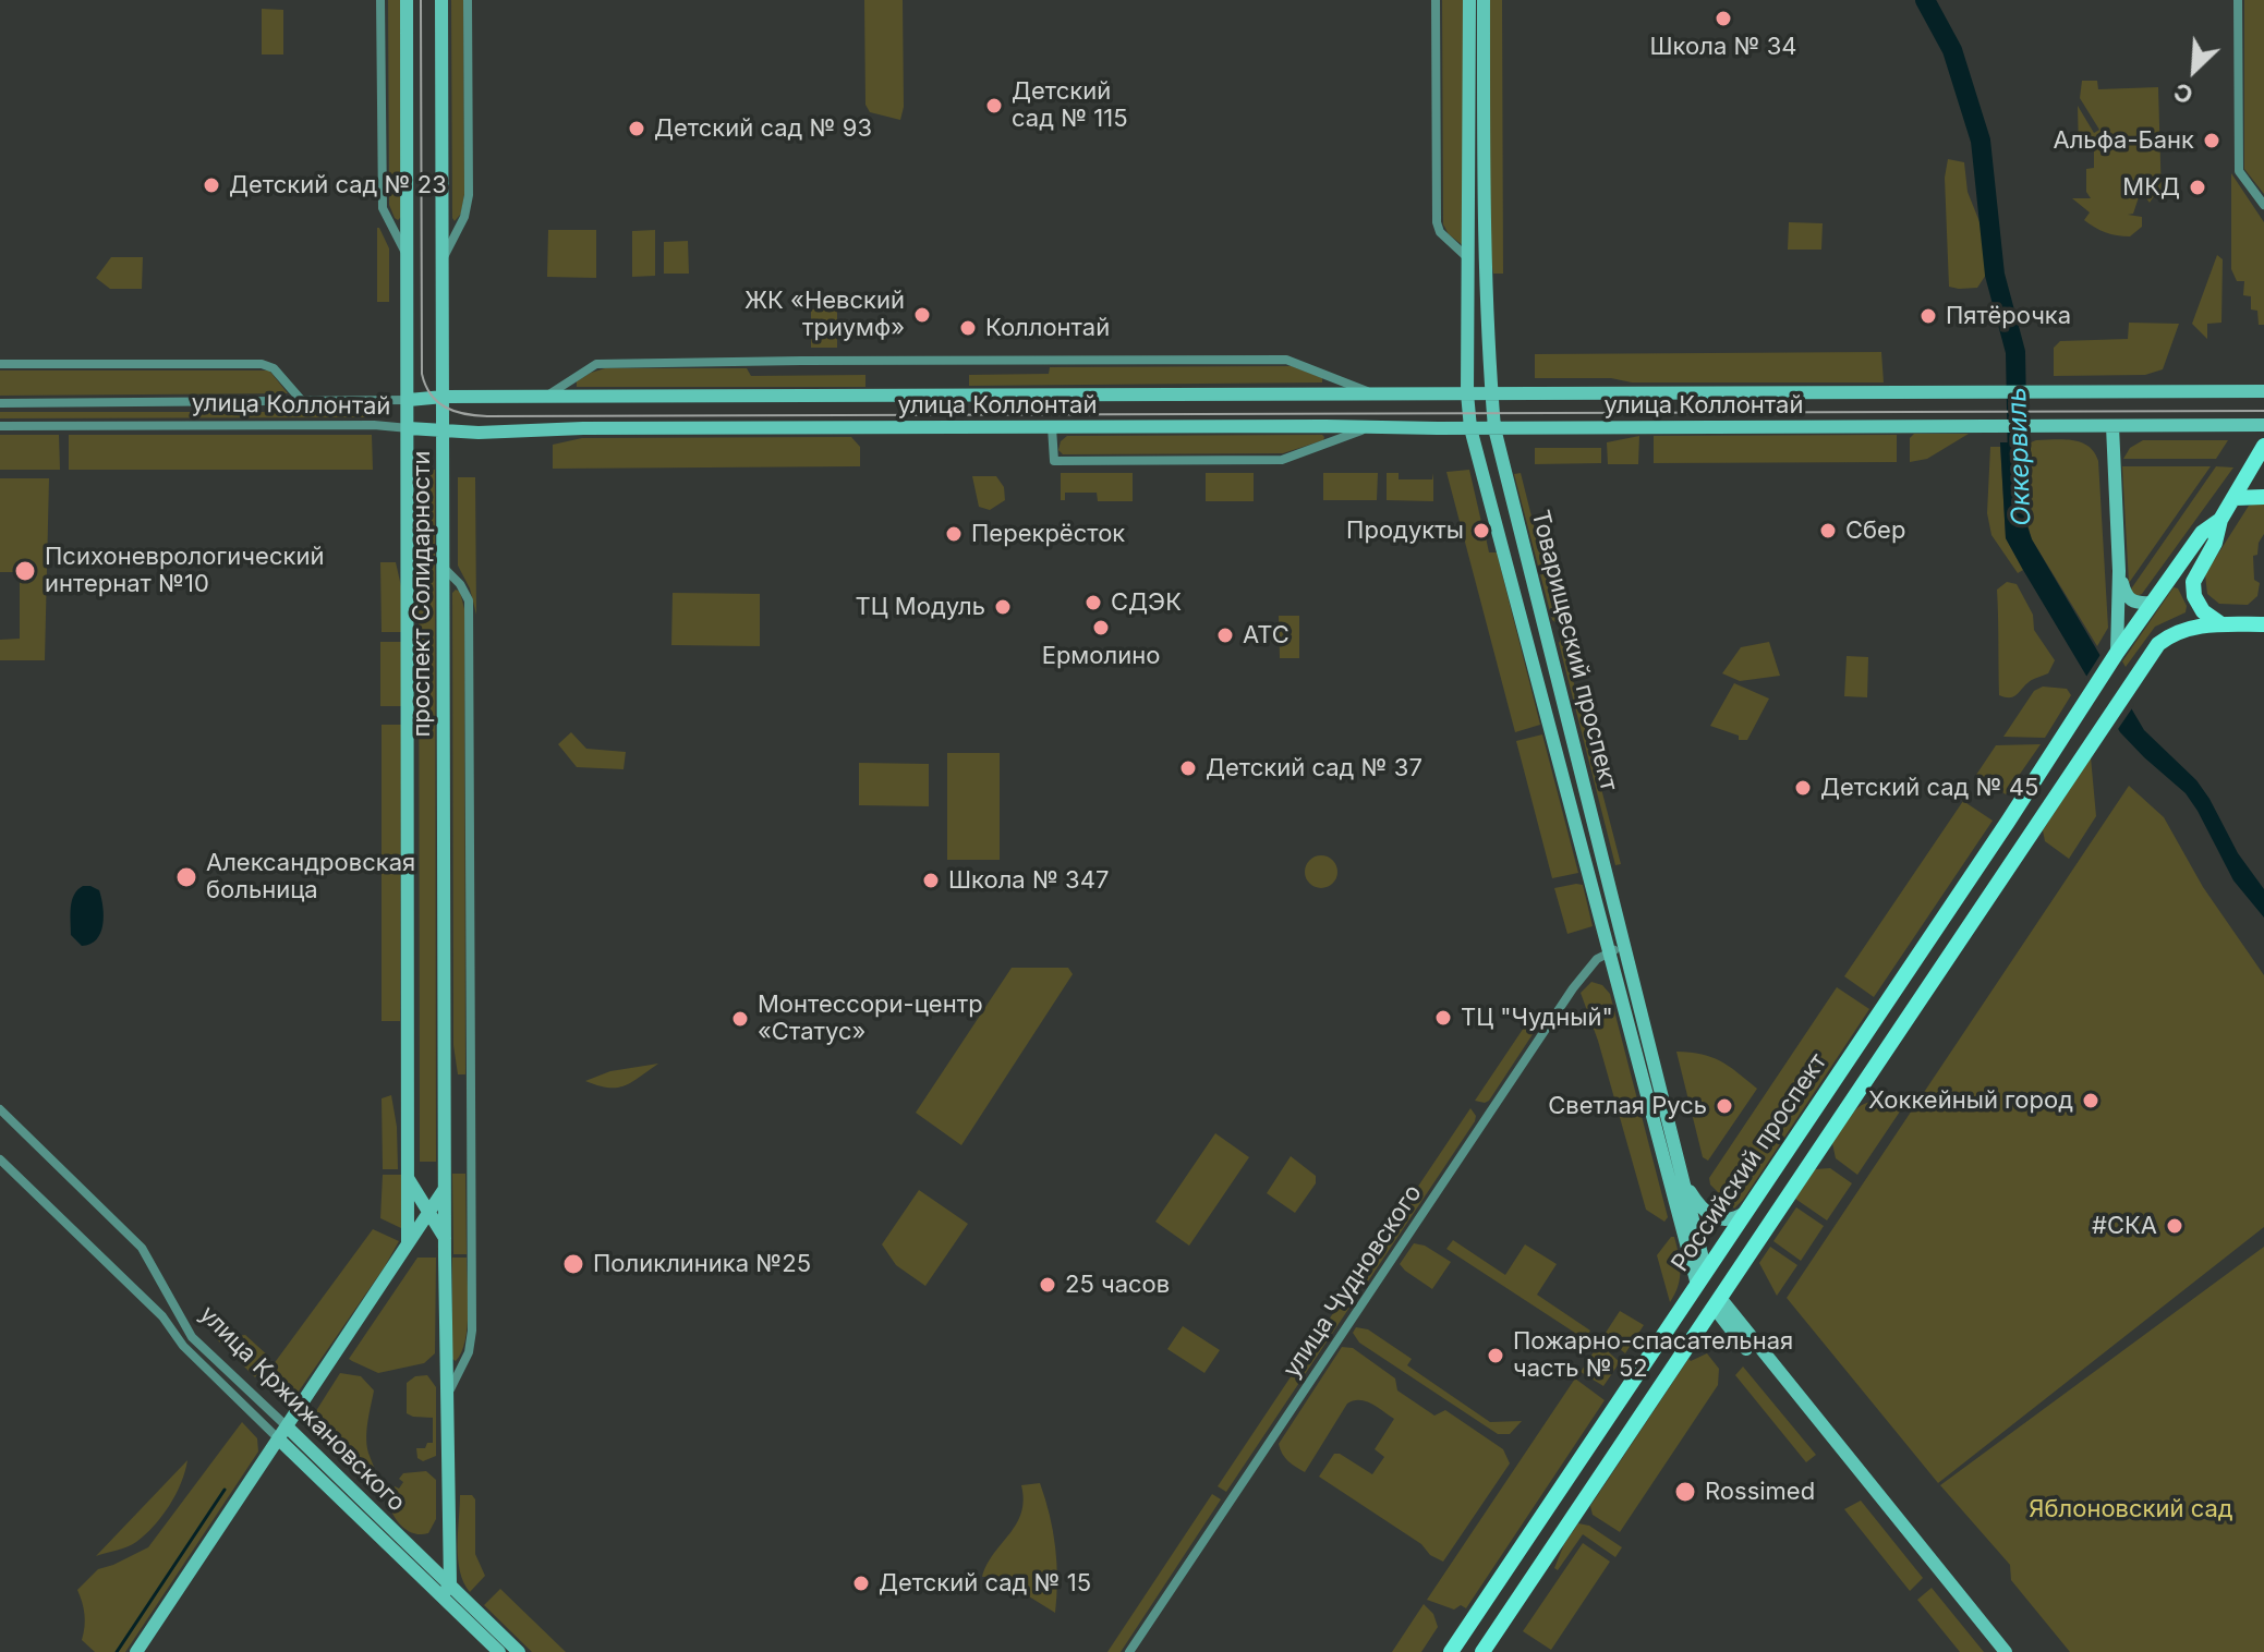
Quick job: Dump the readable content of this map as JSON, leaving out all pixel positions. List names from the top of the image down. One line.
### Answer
{"streets":{"main road":["улица Коллонтай","проспект Солидарности","Товарищеский проспект","Российский проспект","улица Кржижановского"],"street":["улица Чудновского"]},"crossings":[["улица Коллонтай","проспект Солидарности"],["улица Коллонтай","Товарищеский проспект"],["проспект Солидарности","улица Кржижановского"],["Товарищеский проспект","Российский проспект"],["Товарищеский проспект","улица Чудновского"]],"water":["Оккервиль"],"parks":["Яблоновский сад"],"places":["Школа № 34","Детский сад № 115","Детский сад № 93","Альфа-Банк","Детский сад № 23","МКД","ЖК «Невский триумф»","Пятёрочка","Коллонтай","Продукты","Сбер","Перекрёсток","Психоневрологический интернат №10","СДЭК","ТЦ Модуль","Ермолино","АТС","Детский сад № 37","Детский сад № 45","Александровская больница","Школа № 347","ТЦ \"Чудный\"","Монтессори-центр «Статус»","Хоккейный город","Светлая Русь","#СКА","Поликлиника №25","25 часов","Пожарно-спасательная часть № 52","Rossimed","Детский сад № 15"],"north":"bottom left"}
